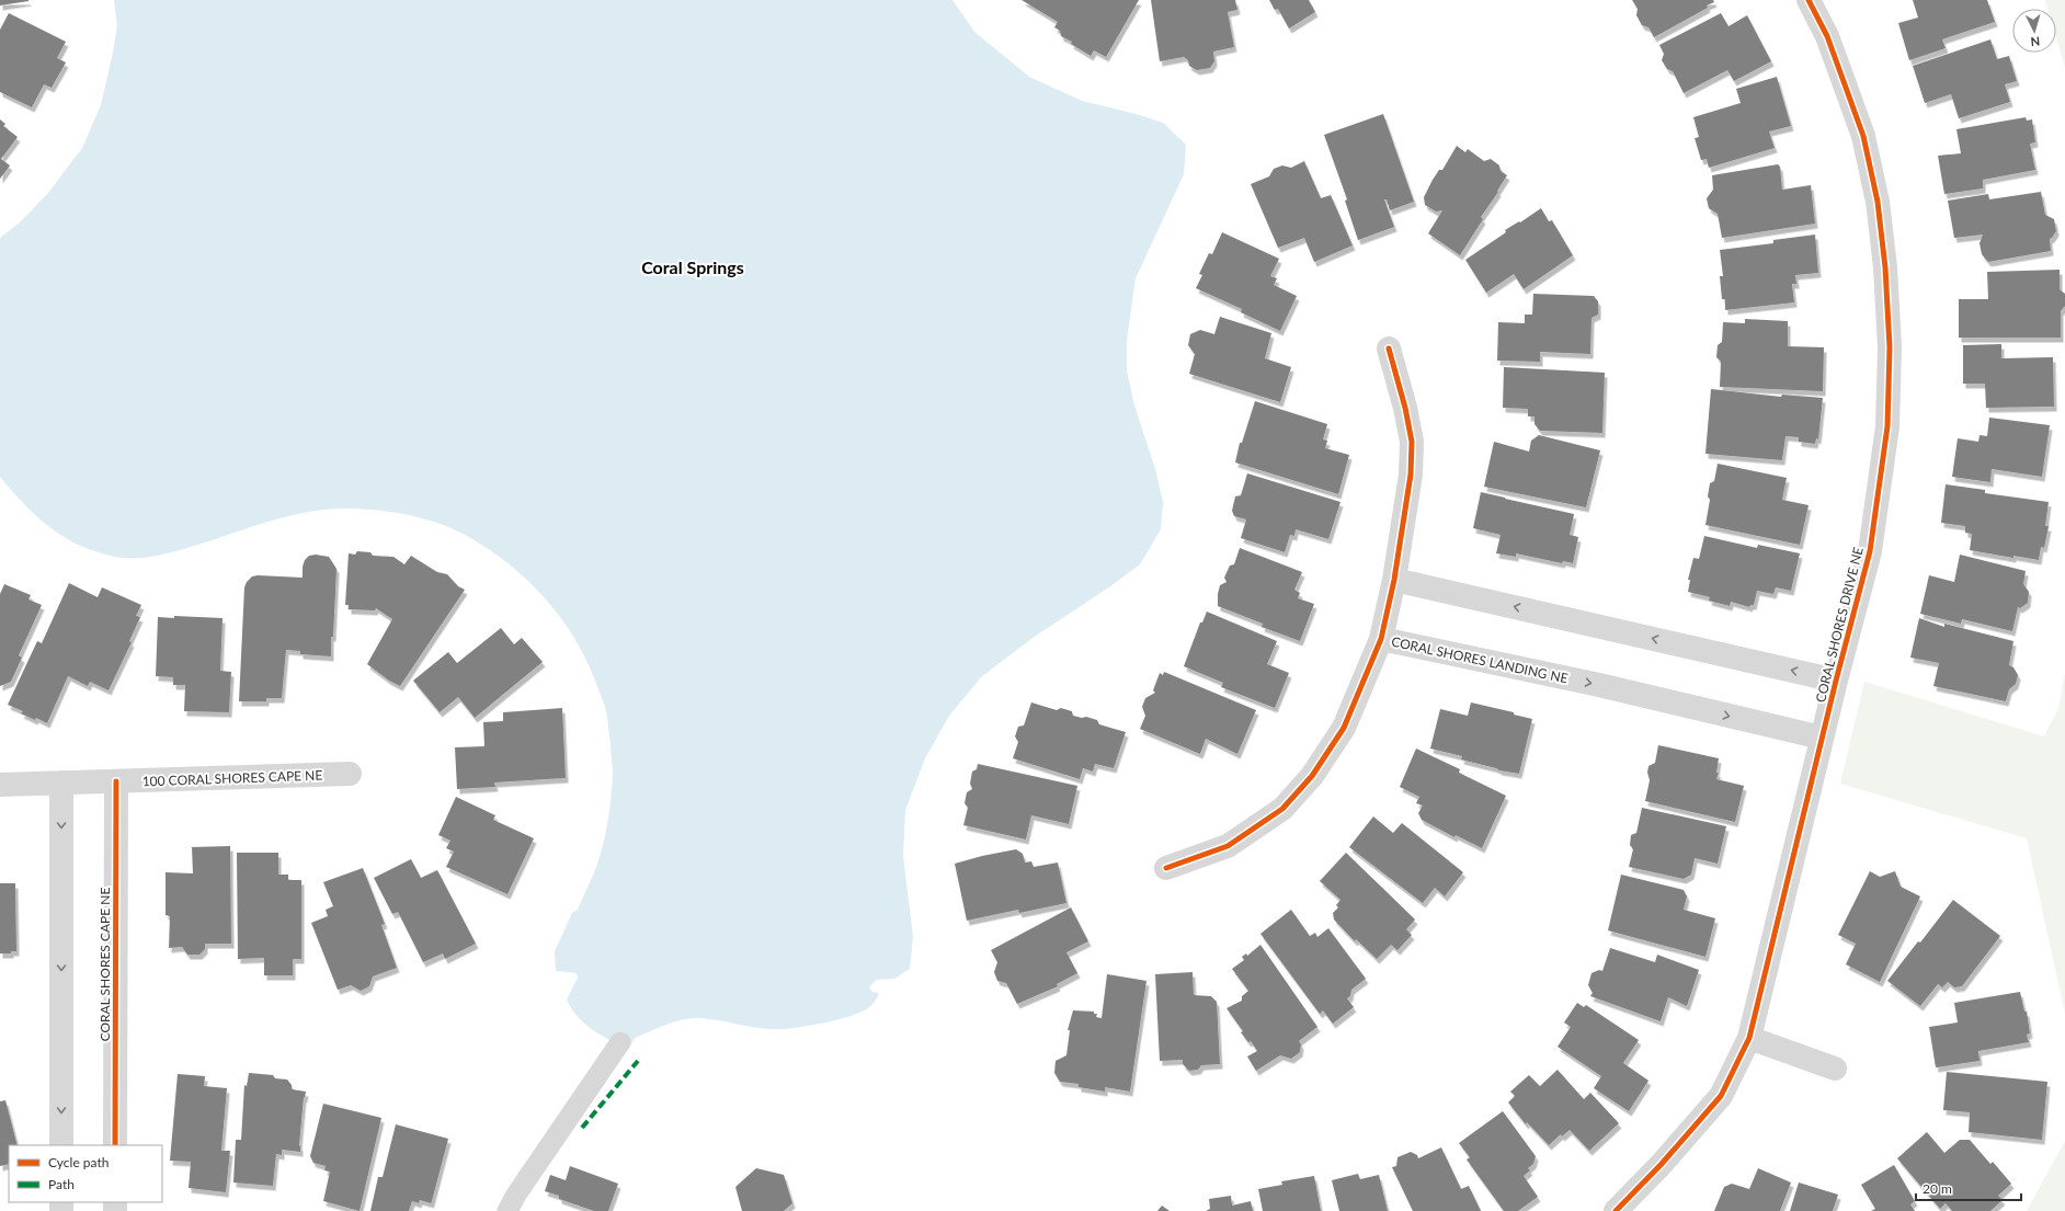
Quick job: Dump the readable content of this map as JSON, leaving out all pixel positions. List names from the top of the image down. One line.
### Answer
{"streets":{"street":["CORAL SHORES DRIVE NE","CORAL SHORES LANDING NE","100 CORAL SHORES CAPE NE","CORAL SHORES CAPE NE"]},"crossings":[["CORAL SHORES DRIVE NE","CORAL SHORES LANDING NE"],["100 CORAL SHORES CAPE NE","CORAL SHORES CAPE NE"]],"districts":["Coral Springs"],"legend":["Cycle path","Path"],"scale_bar":"20 m","north":"bottom"}
